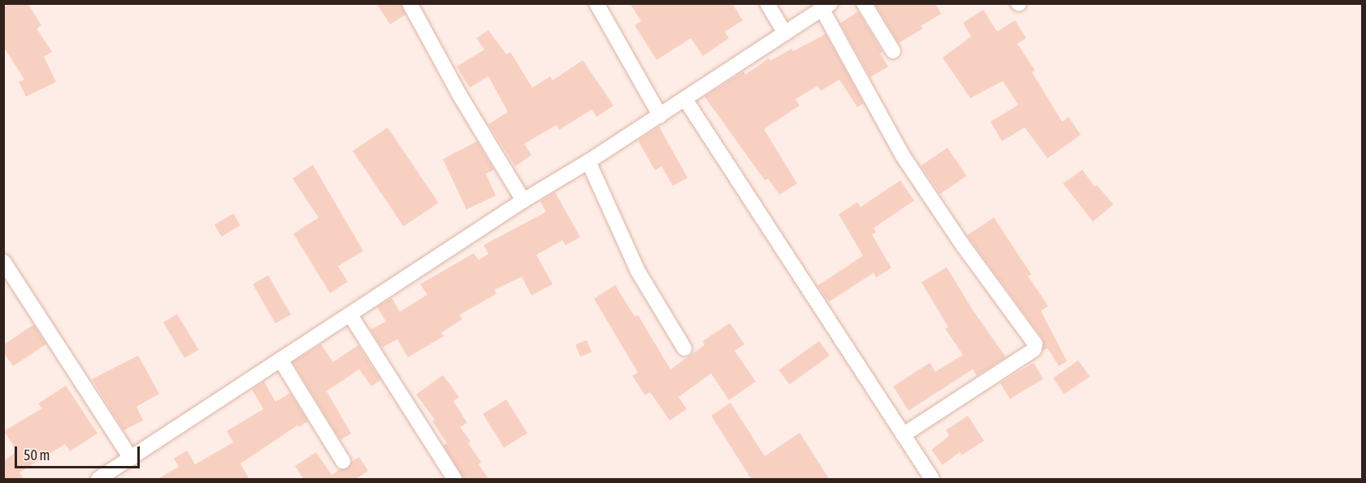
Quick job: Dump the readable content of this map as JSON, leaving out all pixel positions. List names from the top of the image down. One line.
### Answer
{"scale_bar":"50 m"}
